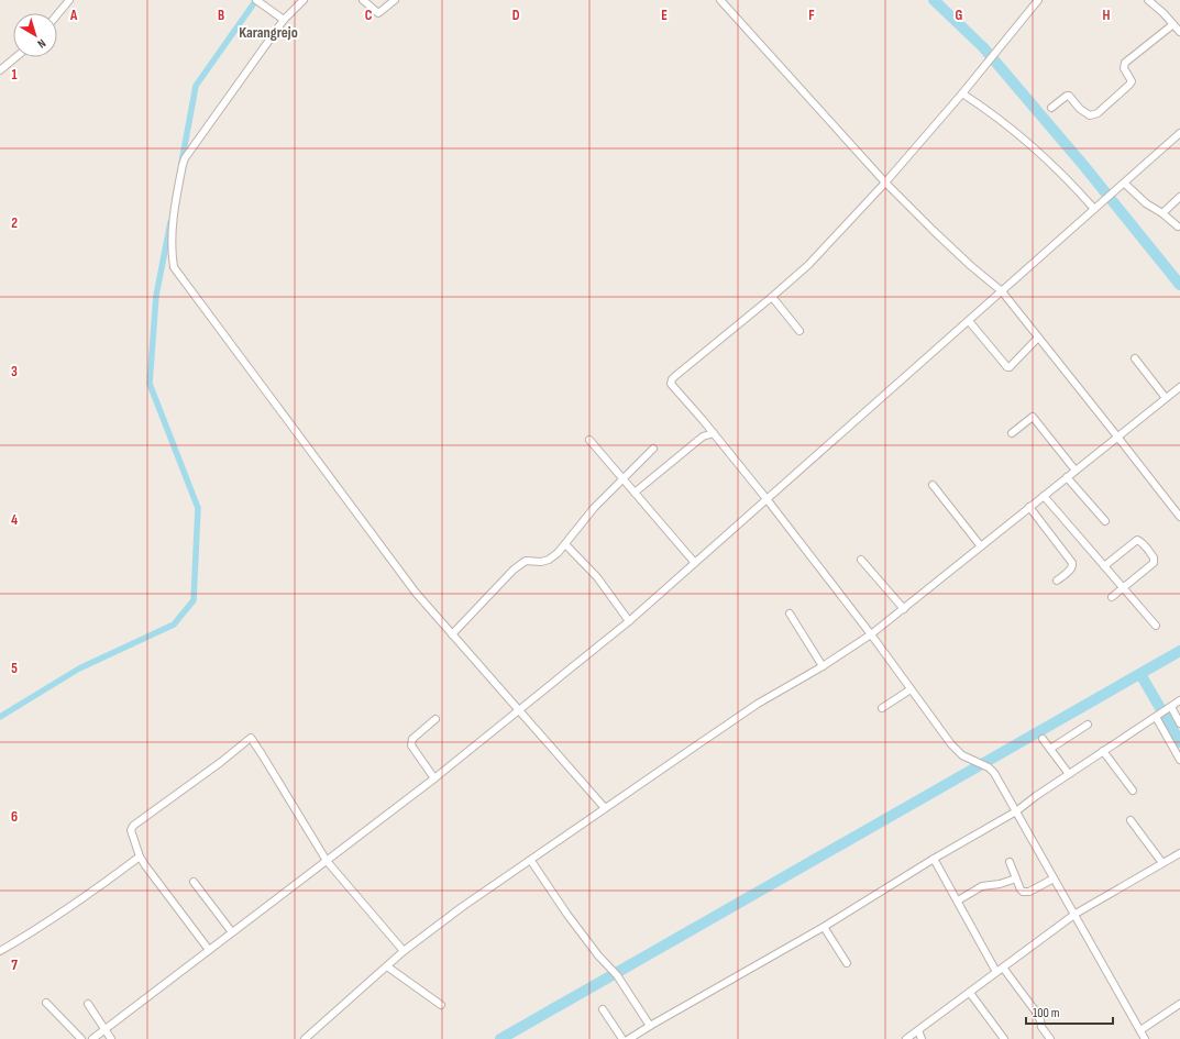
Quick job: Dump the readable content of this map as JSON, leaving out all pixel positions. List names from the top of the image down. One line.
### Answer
{"districts":["Karangrejo"],"scale_bar":"100 m","north":"bottom right","grid":{"columns":["A","B","C","D","E","F","G","H"],"rows":["1","2","3","4","5","6","7"]}}
